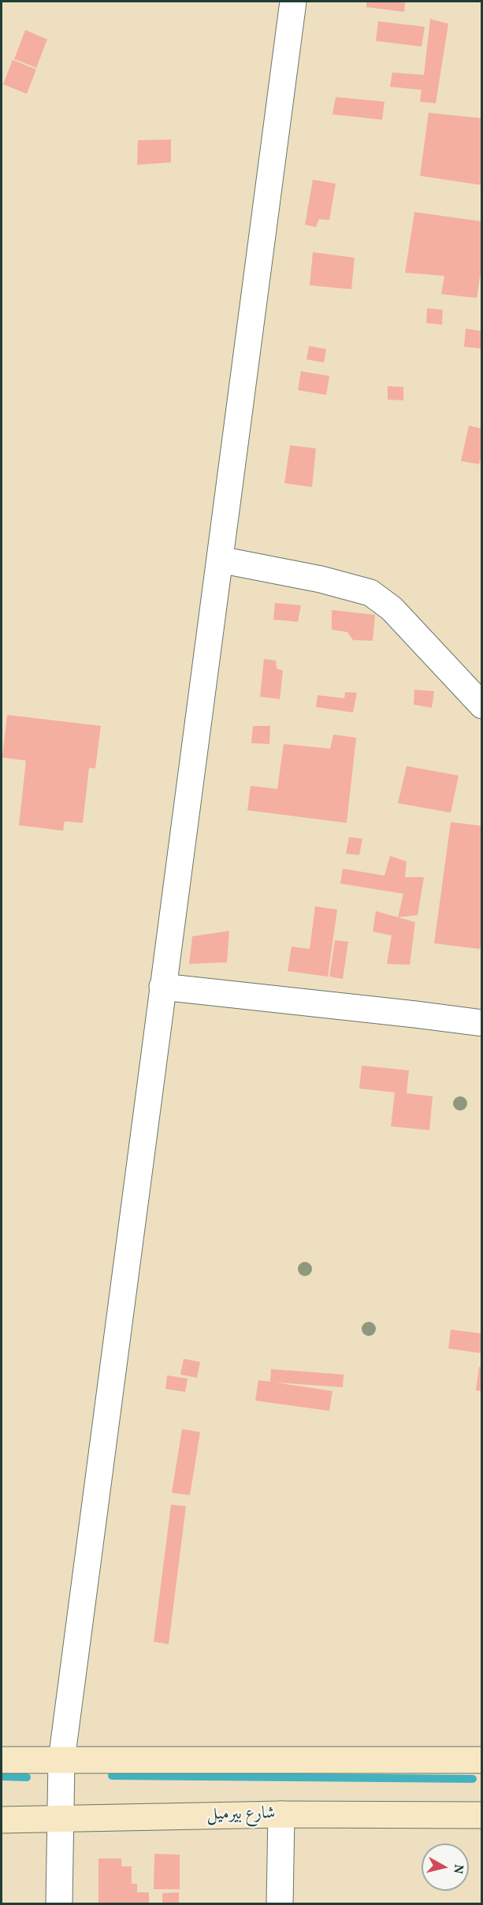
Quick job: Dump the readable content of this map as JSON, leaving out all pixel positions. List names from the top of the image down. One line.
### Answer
{"streets":{"street":["شارع بيرميل"]},"north":"right"}
